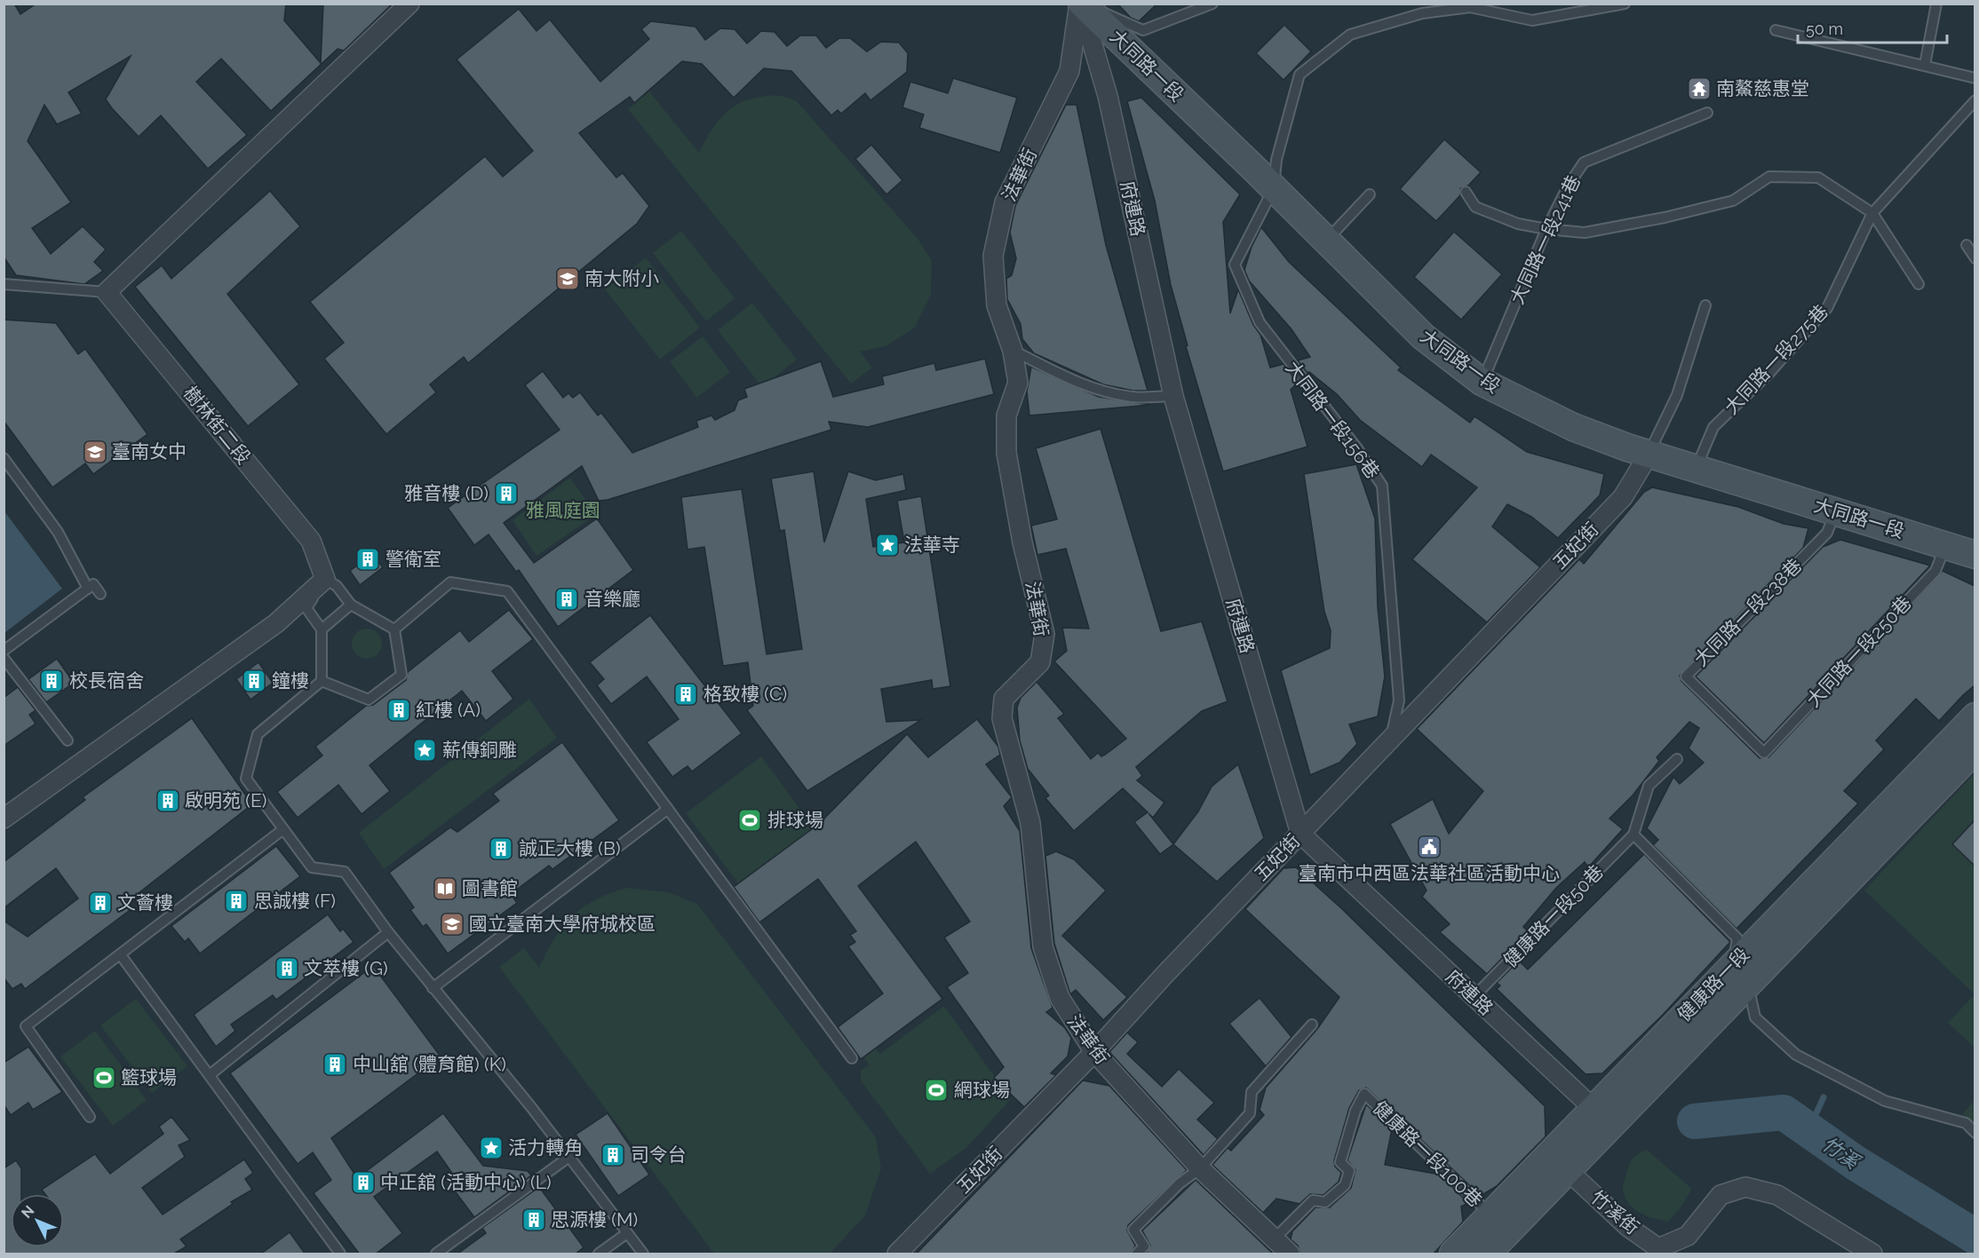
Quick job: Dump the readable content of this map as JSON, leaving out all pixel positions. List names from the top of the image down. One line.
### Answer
{"streets":{"street":["大同路一段","法華街","府連路","樹林街二段","五妃街","健康路一段","竹溪街"],"lane":["大同路一段241巷","大同路一段275巷","大同路一段156巷","大同路一段238巷","大同路一段250巷","健康路一段50巷","健康路一段100巷"]},"crossings":[["大同路一段","法華街"],["大同路一段","府連路"],["大同路一段","大同路一段241巷"],["大同路一段","大同路一段275巷"],["大同路一段","大同路一段156巷"],["大同路一段","五妃街"],["大同路一段","大同路一段238巷"],["大同路一段","大同路一段250巷"],["法華街","府連路"],["法華街","五妃街"],["法華街","健康路一段100巷"],["府連路","五妃街"],["府連路","健康路一段50巷"],["府連路","健康路一段"],["大同路一段156巷","五妃街"],["大同路一段238巷","大同路一段250巷"],["健康路一段","健康路一段100巷"],["健康路一段","竹溪街"]],"water":["竹溪"],"parks":["雅風庭園"],"places":{"temple":["南鰲慈惠堂"],"school or university":["南大附小","臺南女中","國立臺南大學府城校區"],"building":["雅音樓 (D)","警衛室","音樂廳","校長宿舍","鐘樓","格致樓 (C)","紅樓 (A)","啟明苑 (E)","誠正大樓 (B)","思誠樓 (F)","文薈樓","文萃樓 (G)","中山舘 (體育館) (K)","司令台","中正舘 (活動中心) (L)","思源樓 (M)"],"place":["法華寺","薪傳銅雕","活力轉角"],"sports":["排球場","籃球場","網球場"],"public building":["臺南市中西區法華社區活動中心"],"library":["圖書館"]},"scale_bar":"50 m","north":"top left"}
